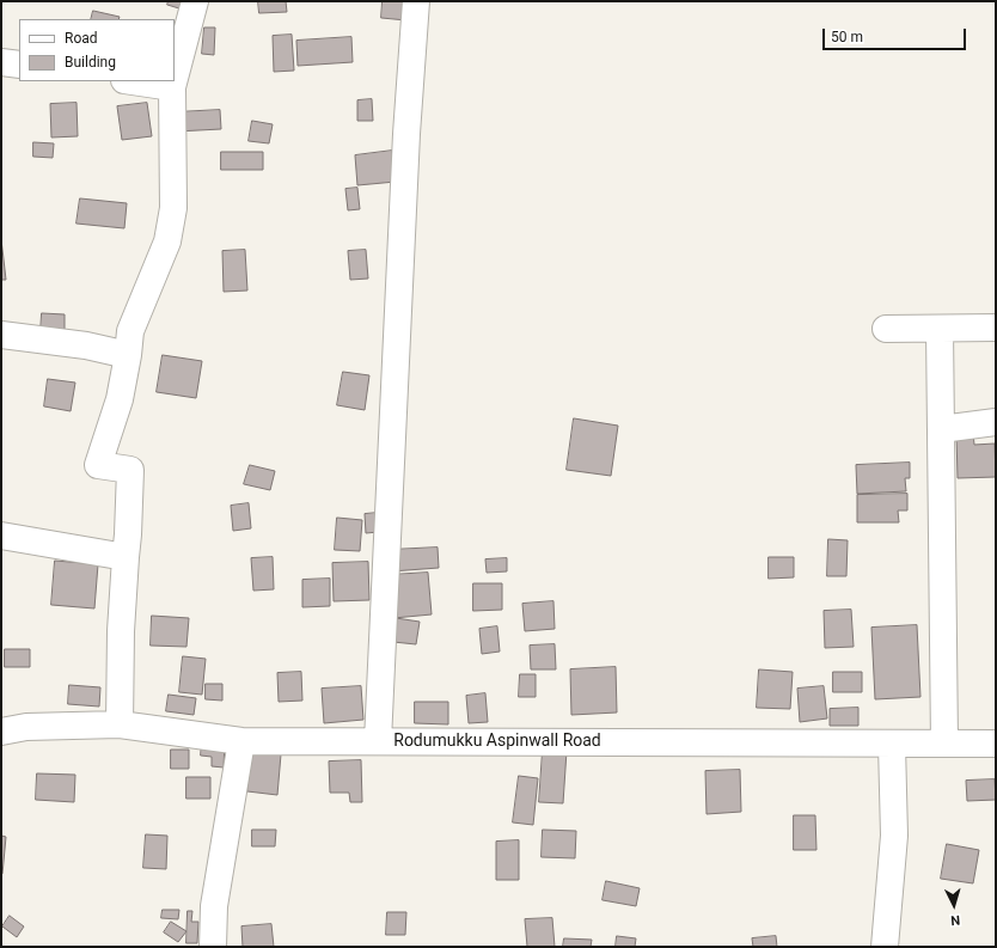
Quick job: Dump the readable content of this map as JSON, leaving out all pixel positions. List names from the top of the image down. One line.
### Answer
{"streets":{"street":["Rodumukku Aspinwall Road"]},"legend":["Road","Building"],"scale_bar":"50 m","north":"bottom"}
